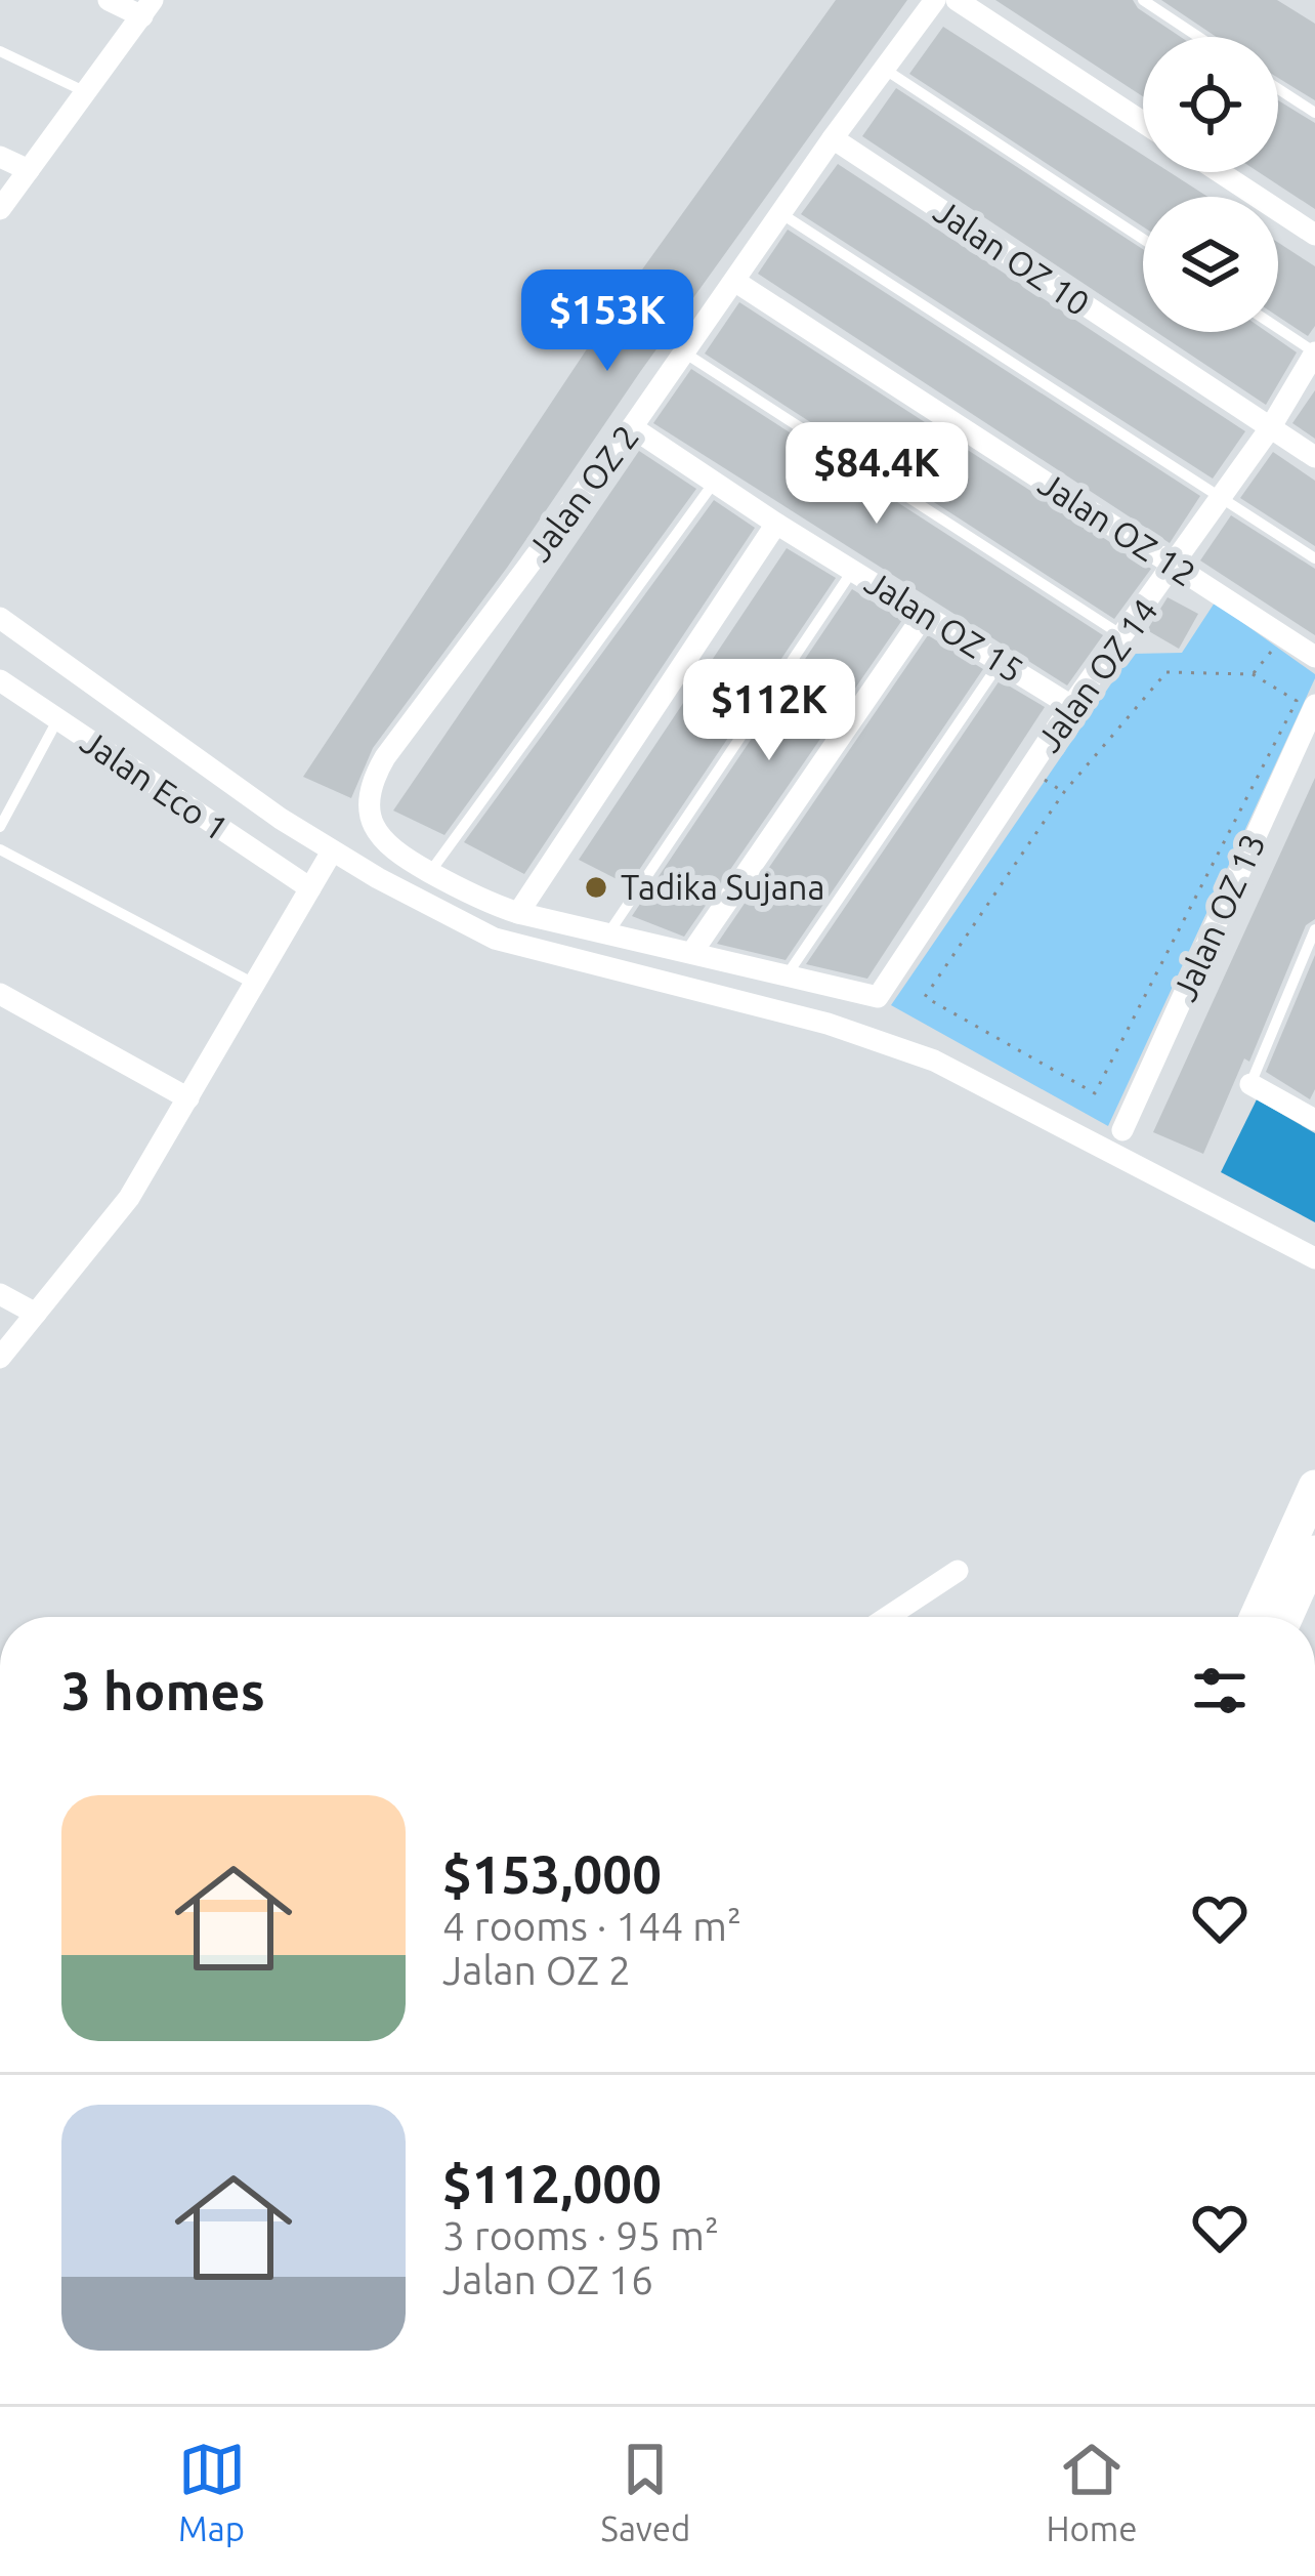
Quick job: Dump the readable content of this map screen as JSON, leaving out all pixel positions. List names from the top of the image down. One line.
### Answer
{"streets":{"street":["Jalan OZ 10","Jalan OZ 2","Jalan OZ 12","Jalan OZ 15","Jalan OZ 14","Jalan Eco 1","Jalan OZ 13"]},"crossings":[["Jalan OZ 10","Jalan OZ 2"],["Jalan OZ 10","Jalan OZ 14"],["Jalan OZ 2","Jalan OZ 12"],["Jalan OZ 2","Jalan OZ 15"],["Jalan OZ 12","Jalan OZ 14"],["Jalan OZ 15","Jalan OZ 14"]],"places":["Tadika Sujana"],"page":{"price":["$153K","$84.4K","$112K"],"heading":"3 homes","list":[{"name":"$153,000","note":"4 rooms · 144 m² · Jalan OZ 2"},{"name":"$112,000","note":"3 rooms · 95 m² · Jalan OZ 16"}],"tabs":["Map","Saved","Home"]}}
